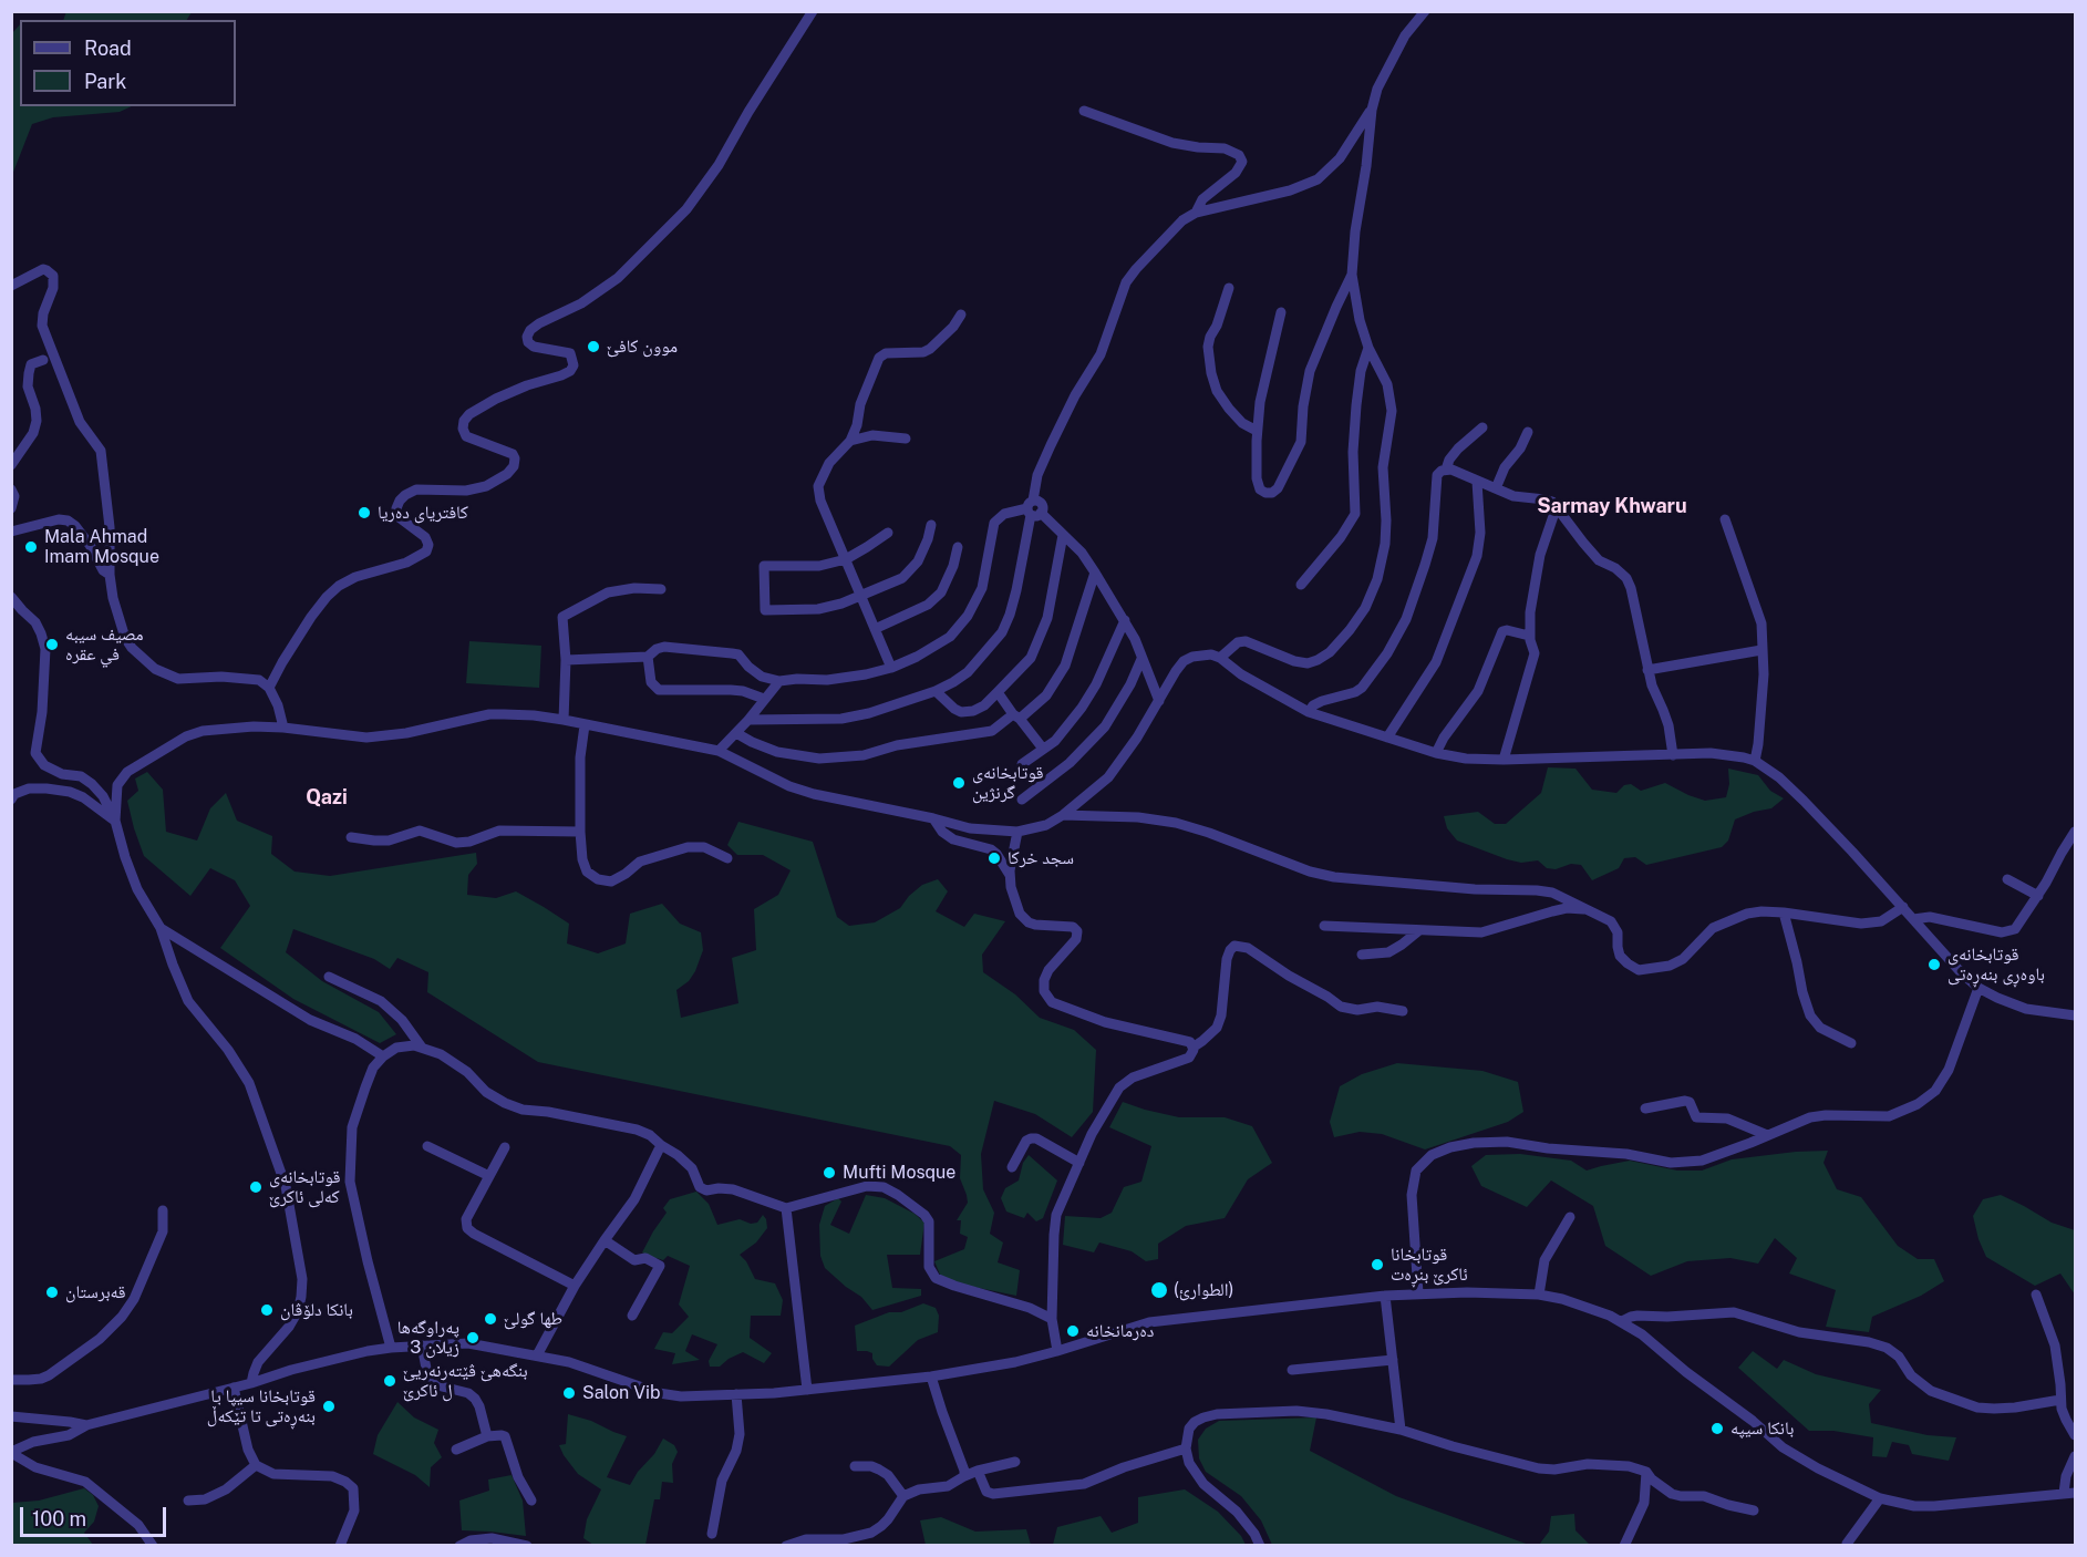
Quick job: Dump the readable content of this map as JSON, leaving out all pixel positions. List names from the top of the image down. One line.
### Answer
{"districts":["Sarmay Khwaru","Qazi"],"places":["موون کافێ","کافتریای دەریا","Mala Ahmad Imam Mosque","مصيف سيبه في عقره","قوتابخانەی گرنژین","سجد خركا","قوتابخانەی باوەڕی بنەڕەتی","Mufti Mosque","قوتابخانەی کەلی ئاکرێ","قوتابخانا ئاکرێ بنڕەت","(الطوارئ)","قەبرستان","بانکا دلۆڤان","طها گولێ","دەرمانخانە","پەراوگەها زیلان 3","بنگەهێ ڤێتەرنەریێ ل ئاکرێ","Salon Vib","قوتابخانا سیپا یا بنەڕەتی تا تێکەڵ","بانکا سیپە"],"legend":["Road","Park"],"scale_bar":"100 m"}
